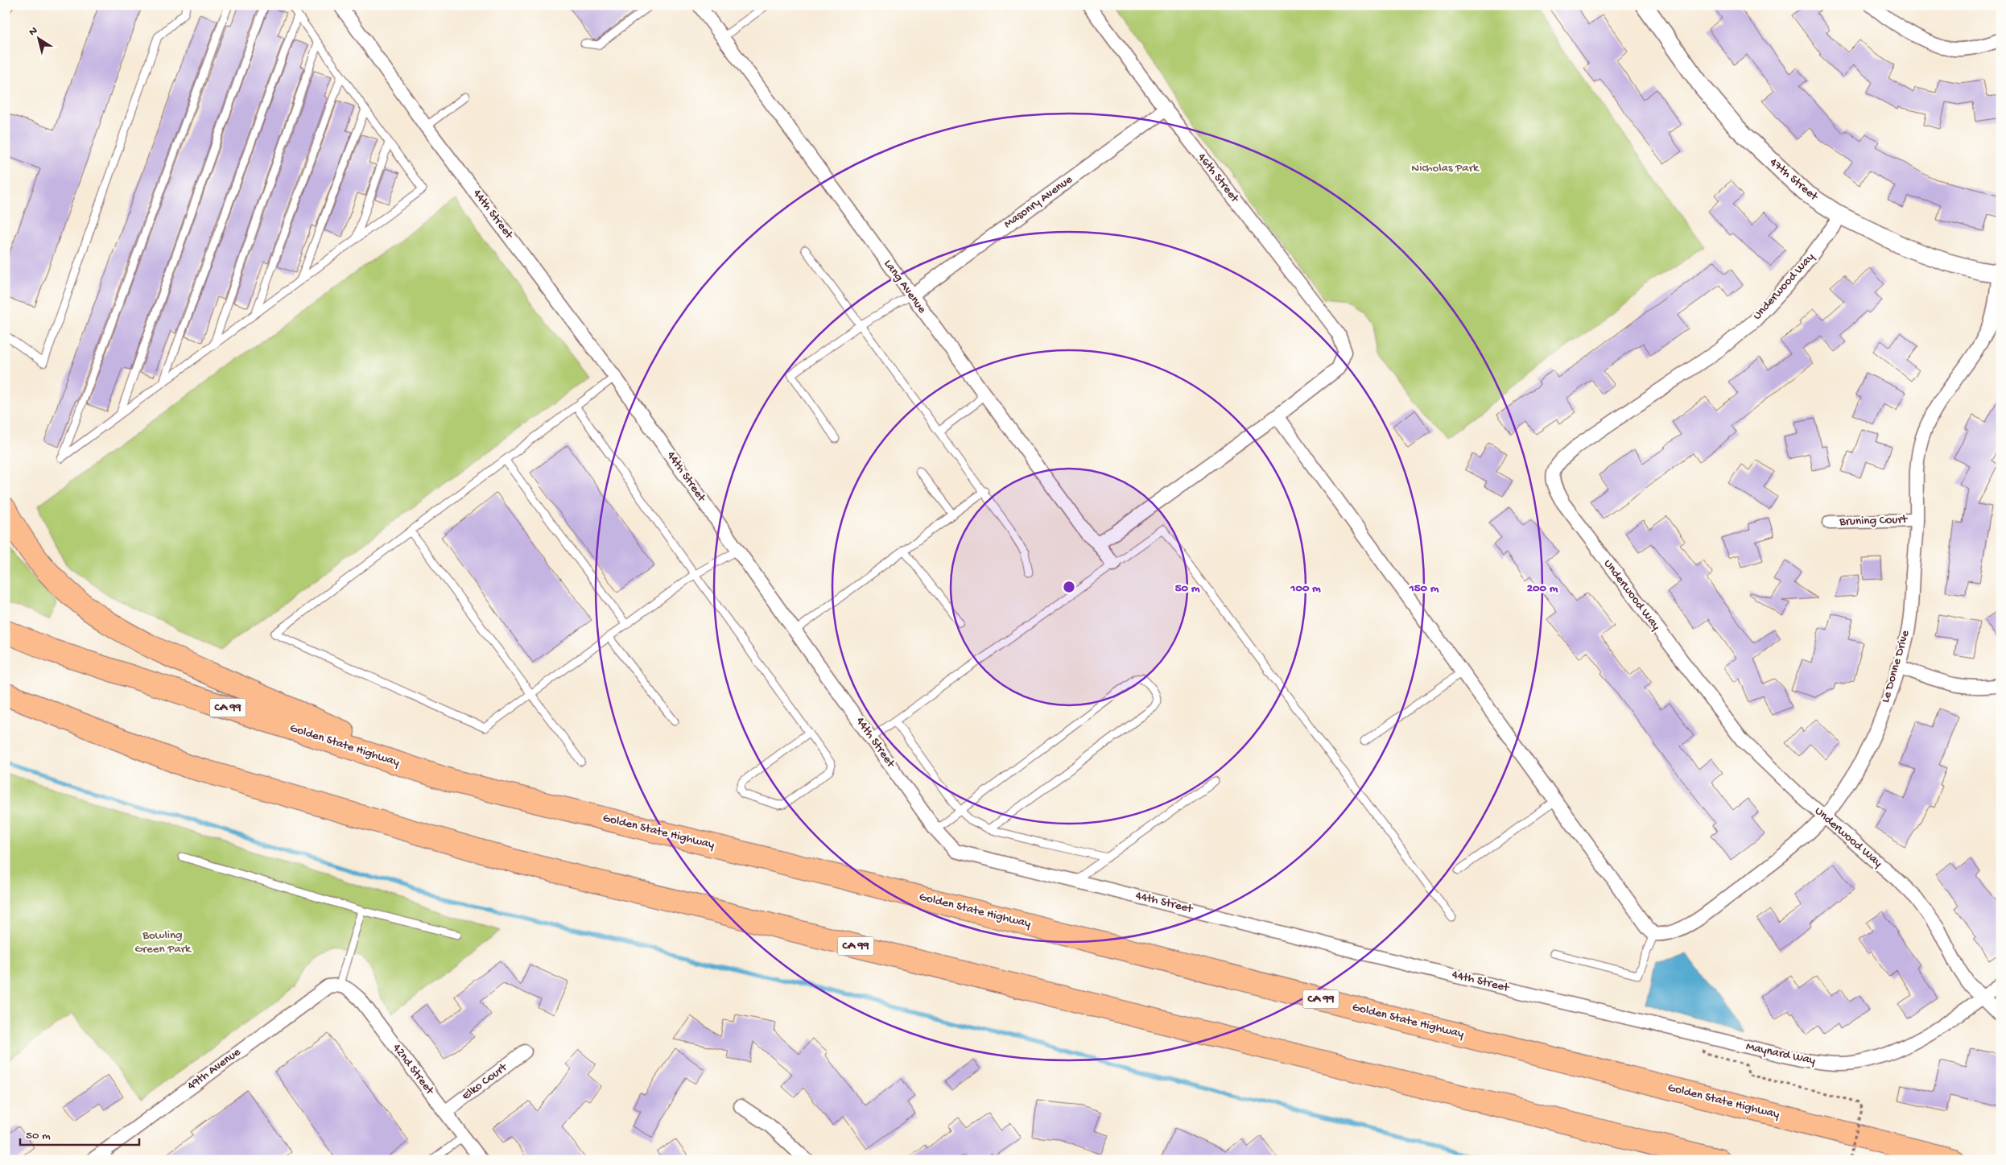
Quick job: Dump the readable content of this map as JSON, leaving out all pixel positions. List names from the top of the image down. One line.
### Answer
{"streets":{"highway":["CA 99","Golden State Highway"],"street":["46th Street","47th Street","Masonry Avenue","44th Street","Lang Avenue","Underwood Way","Bruning Court","Le Donne Drive","Maynard Way","49th Avenue","42nd Street","Elko Court"]},"crossings":[["46th Street","Masonry Avenue"],["47th Street","Underwood Way"],["47th Street","Le Donne Drive"],["Masonry Avenue","Lang Avenue"],["44th Street","Maynard Way"],["Underwood Way","Le Donne Drive"],["Underwood Way","Maynard Way"],["Bruning Court","Le Donne Drive"],["49th Avenue","42nd Street"],["42nd Street","Elko Court"]],"parks":["Nicholas Park","Bowling Green Park"],"scale_bar":"50 m","north":"top left","rings":["50 m","100 m","150 m","200 m"]}
